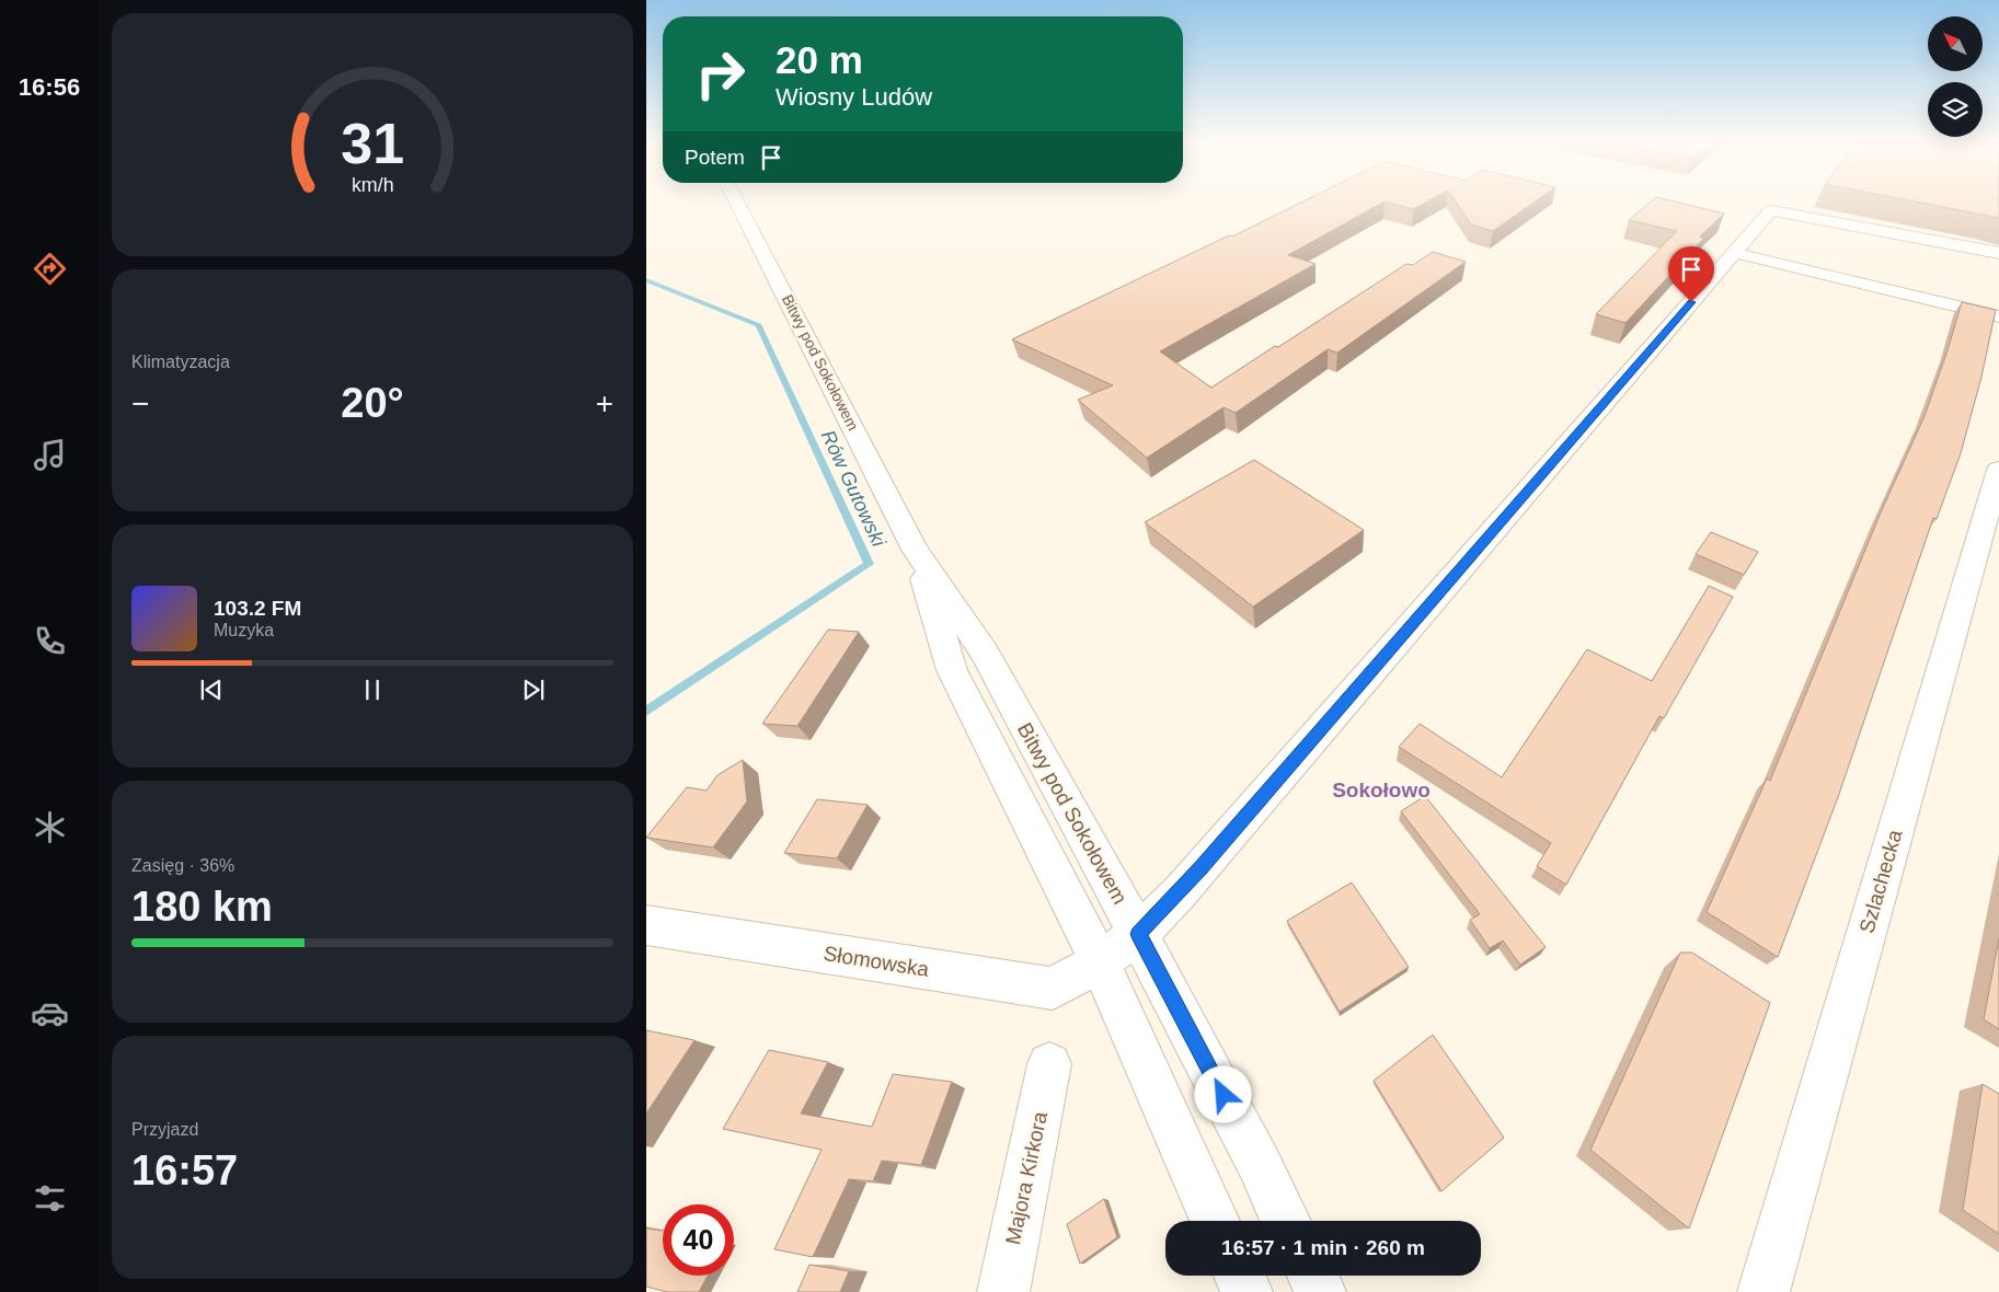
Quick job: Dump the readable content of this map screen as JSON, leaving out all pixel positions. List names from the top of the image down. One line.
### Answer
{"streets":{"street":["Bitwy pod Sokołowem","Szlachecka","Słomowska","Majora Kirkora"]},"crossings":[["Bitwy pod Sokołowem","Słomowska"]],"districts":["Sokołowo"],"water":["Rów Gutowski"],"north":"top left","page":{"tabs":"16:56","turn":["20 m","Wiosny Ludów"],"then":"Potem","tile":["Klimatyzacja",["Zasięg · 36%","180 km"],["Przyjazd","16:57"]],"heat":["−","20°","+"],"song":["103.2 FM","Muzyka"],"limit":"40","trip":"16:57 · 1 min · 260 m","gauge":["31","km/h"]}}
